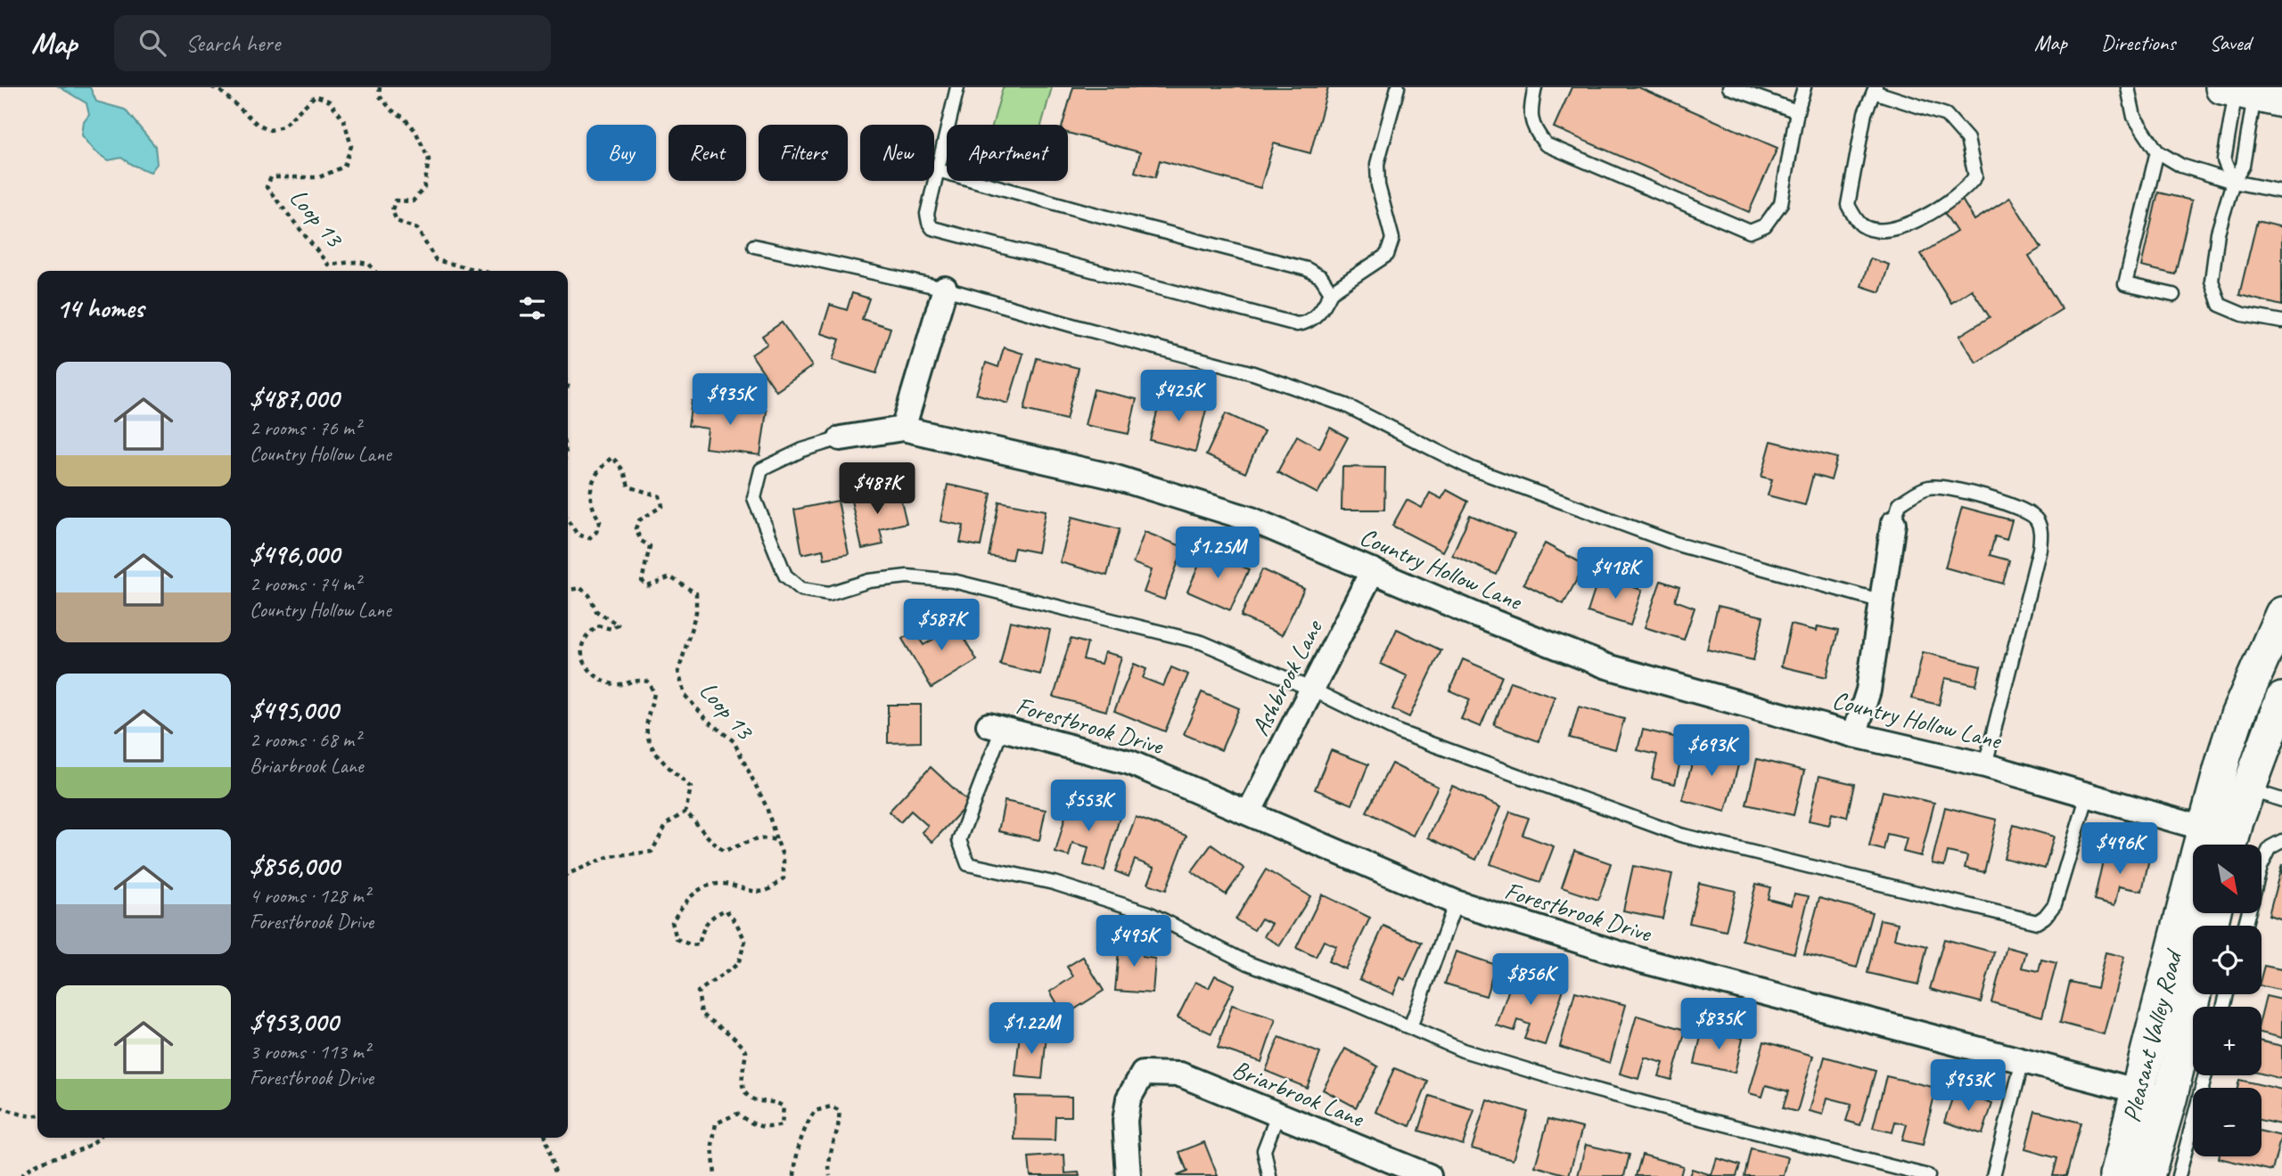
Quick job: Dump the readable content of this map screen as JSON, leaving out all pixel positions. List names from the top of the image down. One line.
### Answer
{"streets":{"main road":["Pleasant Valley Road"],"street":["Country Hollow Lane","Ashbrook Lane","Forestbrook Drive","Briarbrook Lane"],"path":["Loop 13"]},"crossings":[["Country Hollow Lane","Ashbrook Lane"],["Country Hollow Lane","Pleasant Valley Road"],["Ashbrook Lane","Forestbrook Drive"],["Forestbrook Drive","Pleasant Valley Road"]],"north":"bottom right","page":{"header":"Map","search":"Search here","nav":["Map","Directions","Saved"],"chip":["Buy","Rent","Filters","New","Apartment"],"heading":"14 homes","list":[{"name":"$487,000","note":"2 rooms · 76 m² · Country Hollow Lane"},{"name":"$496,000","note":"2 rooms · 74 m² · Country Hollow Lane"},{"name":"$495,000","note":"2 rooms · 68 m² · Briarbrook Lane"},{"name":"$856,000","note":"4 rooms · 128 m² · Forestbrook Drive"},{"name":"$953,000","note":"3 rooms · 113 m² · Forestbrook Drive"}],"price":["$425K","$935K","$487K","$1.25M","$418K","$587K","$693K","$553K","$496K","$495K","$856K","$835K","$1.22M","$953K"],"map_buttons":["+","−"]}}
